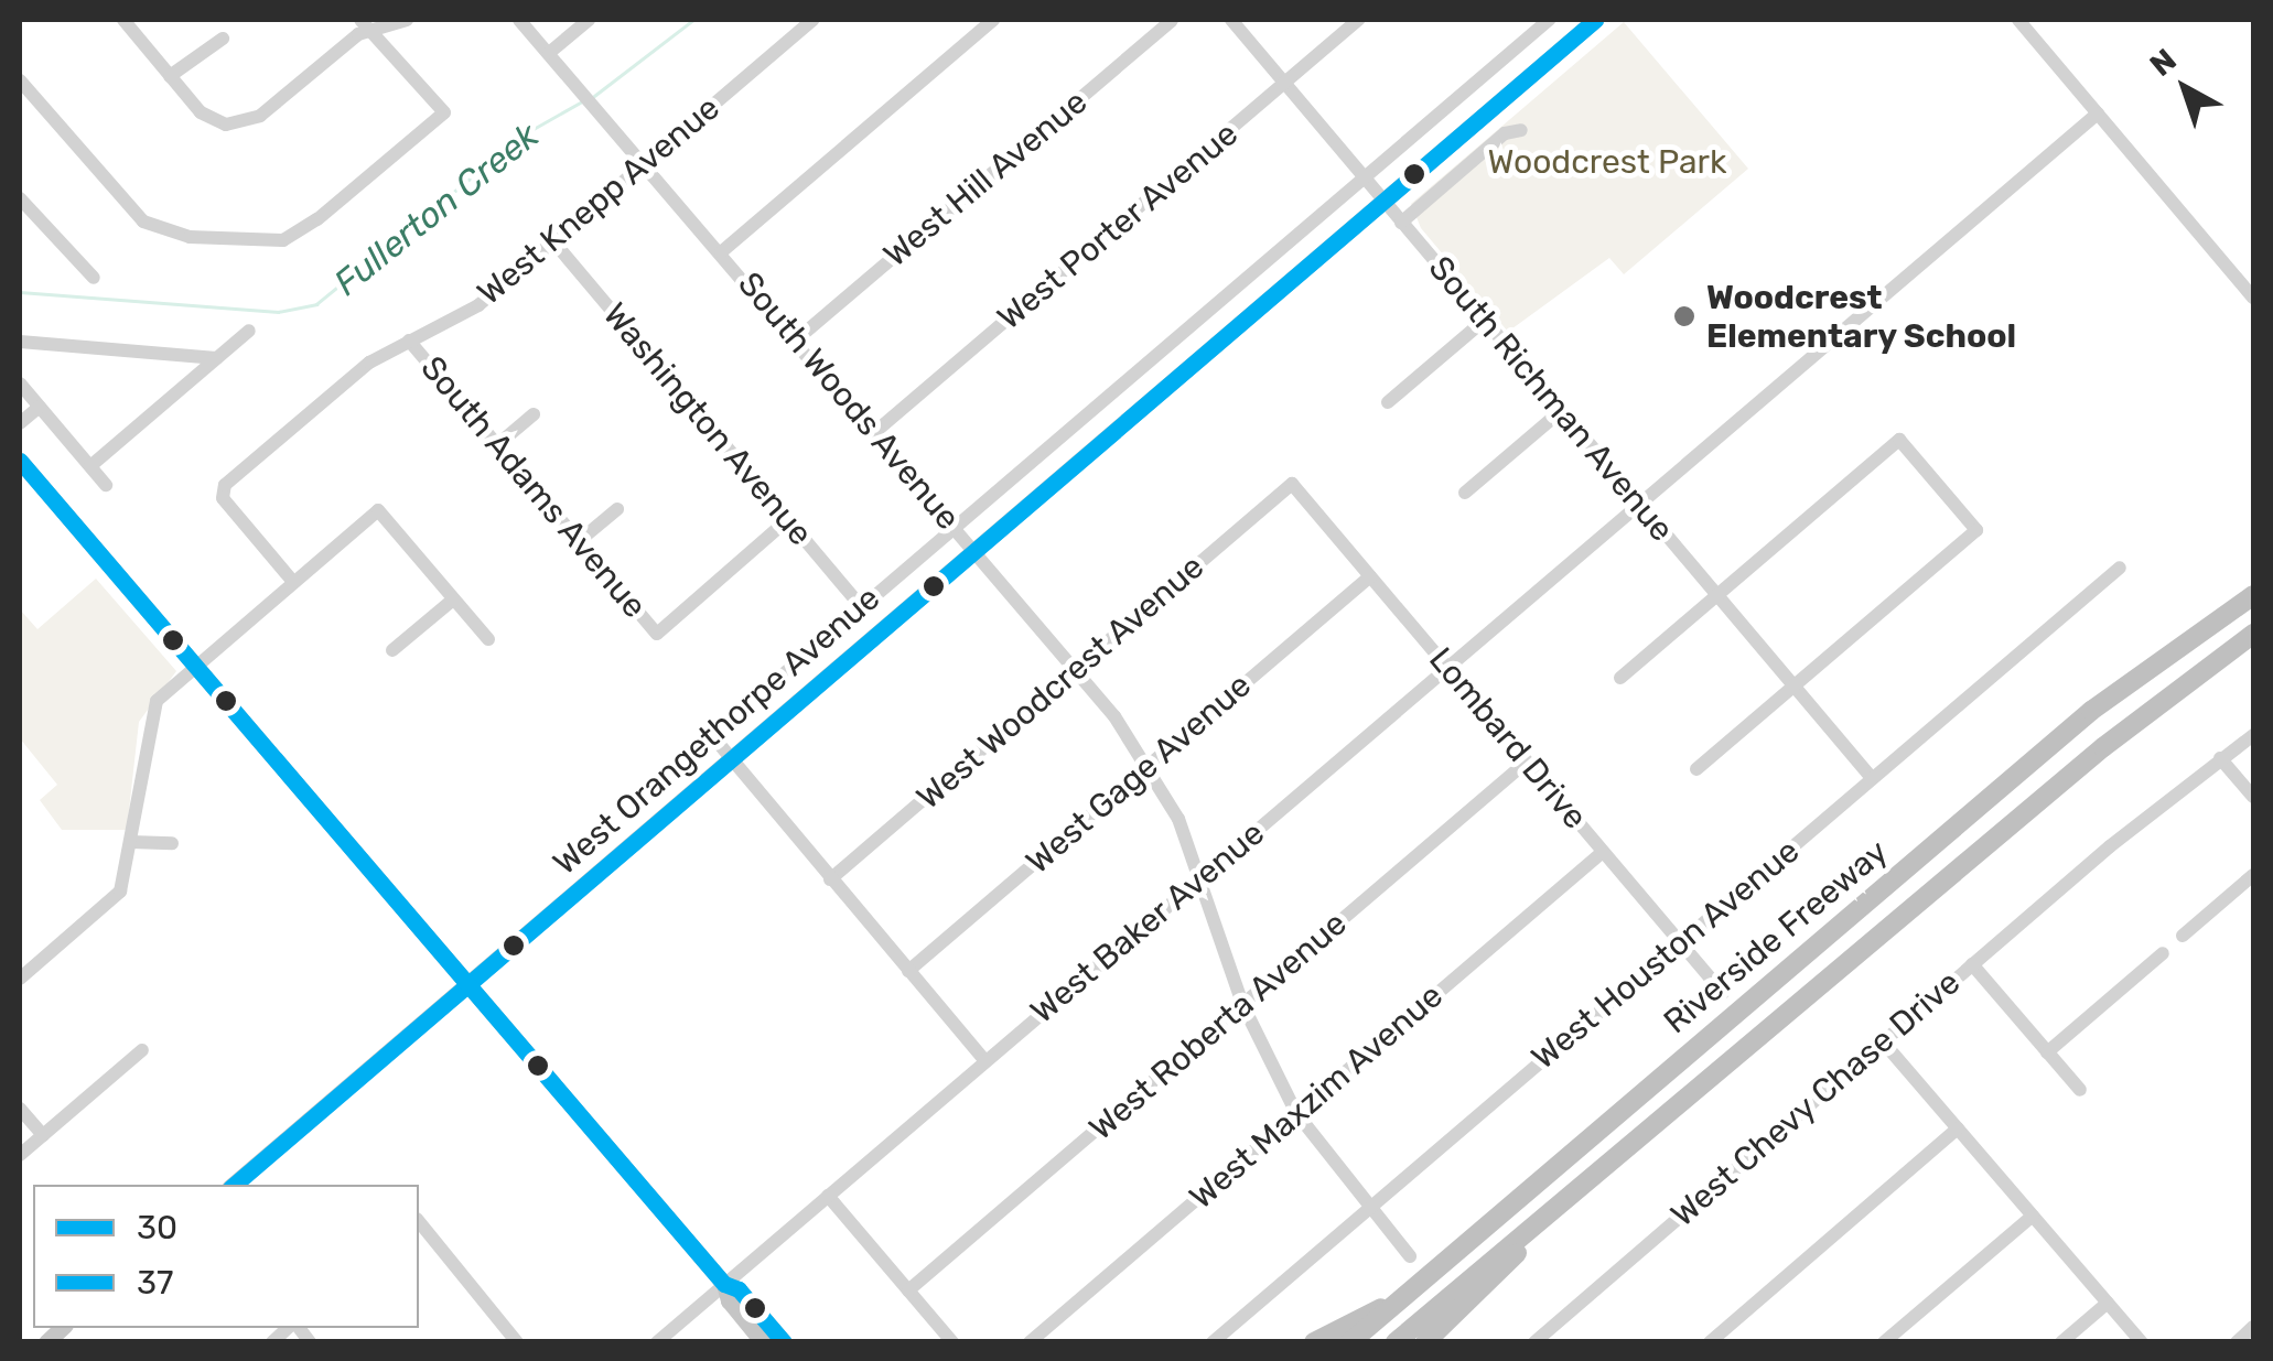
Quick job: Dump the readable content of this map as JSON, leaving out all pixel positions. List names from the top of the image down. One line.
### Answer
{"streets":{"highway":["Riverside Freeway"],"main road":["West Orangethorpe Avenue"],"street":["West Hill Avenue","West Knepp Avenue","West Porter Avenue","South Richman Avenue","South Woods Avenue","Washington Avenue","South Adams Avenue","West Woodcrest Avenue","Lombard Drive","West Gage Avenue","West Baker Avenue","West Houston Avenue","West Roberta Avenue","West Maxzim Avenue","West Chevy Chase Drive"]},"crossings":[["West Hill Avenue","South Woods Avenue"],["West Knepp Avenue","South Woods Avenue"],["West Knepp Avenue","Washington Avenue"],["West Knepp Avenue","South Adams Avenue"],["West Porter Avenue","South Richman Avenue"],["West Porter Avenue","South Woods Avenue"],["South Richman Avenue","West Orangethorpe Avenue"],["South Richman Avenue","West Baker Avenue"],["South Richman Avenue","West Houston Avenue"],["South Woods Avenue","West Woodcrest Avenue"],["South Woods Avenue","West Orangethorpe Avenue"],["South Woods Avenue","West Gage Avenue"],["South Woods Avenue","West Baker Avenue"],["South Woods Avenue","West Houston Avenue"],["South Woods Avenue","West Roberta Avenue"],["South Woods Avenue","West Maxzim Avenue"],["Washington Avenue","South Adams Avenue"],["West Woodcrest Avenue","Lombard Drive"],["Lombard Drive","West Gage Avenue"],["Lombard Drive","West Baker Avenue"],["Lombard Drive","West Houston Avenue"],["Lombard Drive","West Roberta Avenue"],["Lombard Drive","West Maxzim Avenue"]],"water":["Fullerton Creek"],"parks":["Woodcrest Park"],"places":["Woodcrest Elementary School"],"lines":["transit line 30","transit line 37"],"legend":["30","37"],"north":"top left"}
